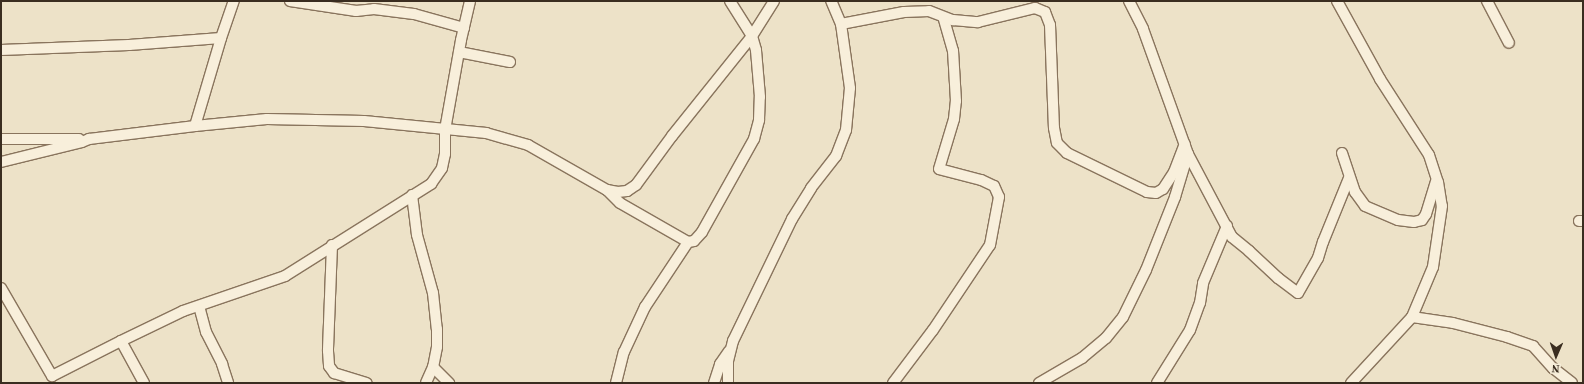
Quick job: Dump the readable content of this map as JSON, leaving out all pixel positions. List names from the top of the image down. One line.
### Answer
{"north":"bottom"}
